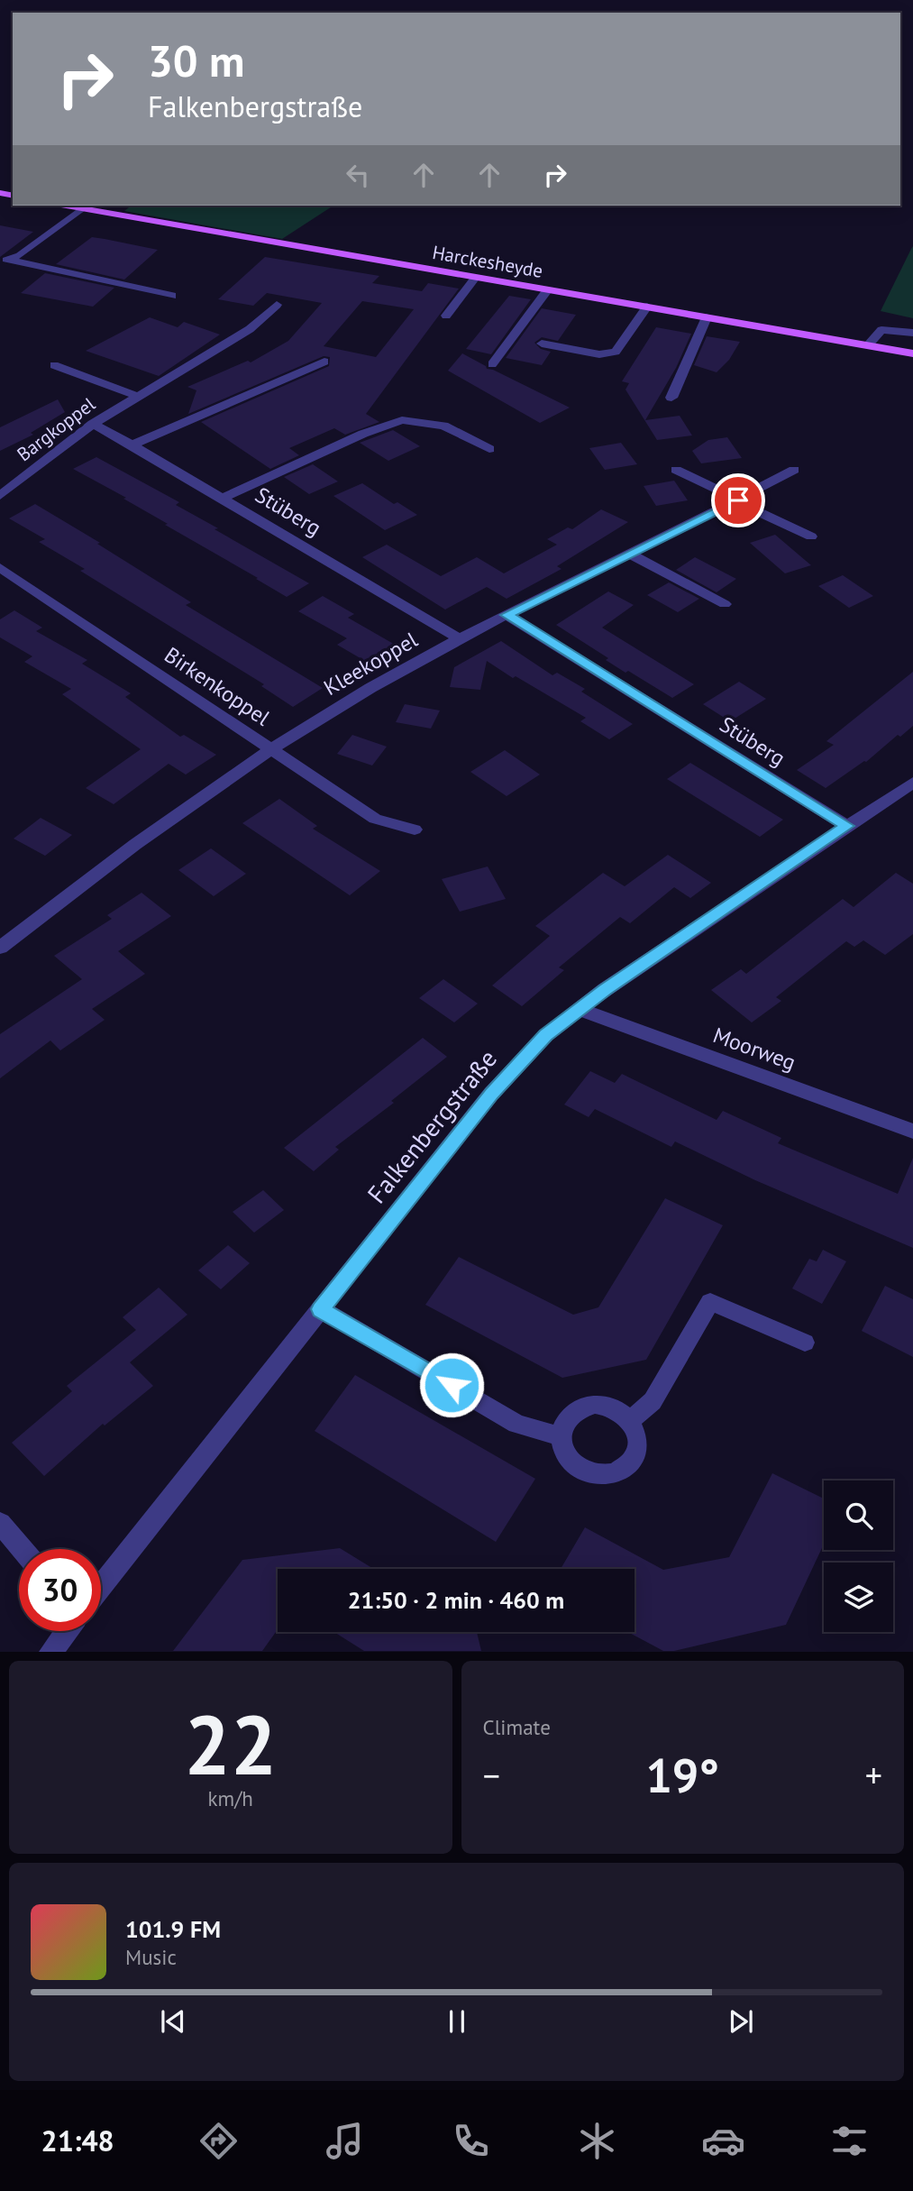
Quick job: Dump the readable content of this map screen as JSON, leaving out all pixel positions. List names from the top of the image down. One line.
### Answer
{"streets":{"main road":["Harckesheyde"],"street":["Bargkoppel","Stüberg","Kleekoppel","Birkenkoppel","Moorweg","Falkenbergstraße"]},"crossings":[["Bargkoppel","Stüberg"],["Stüberg","Kleekoppel"],["Stüberg","Falkenbergstraße"],["Kleekoppel","Birkenkoppel"],["Moorweg","Falkenbergstraße"]],"page":{"turn":["30 m","Falkenbergstraße"],"limit":"30","trip":"21:50 · 2 min · 460 m","tile":[["22","km/h"],"Climate"],"heat":["−","19°","+"],"song":["101.9 FM","Music"],"tabs":"21:48"}}
